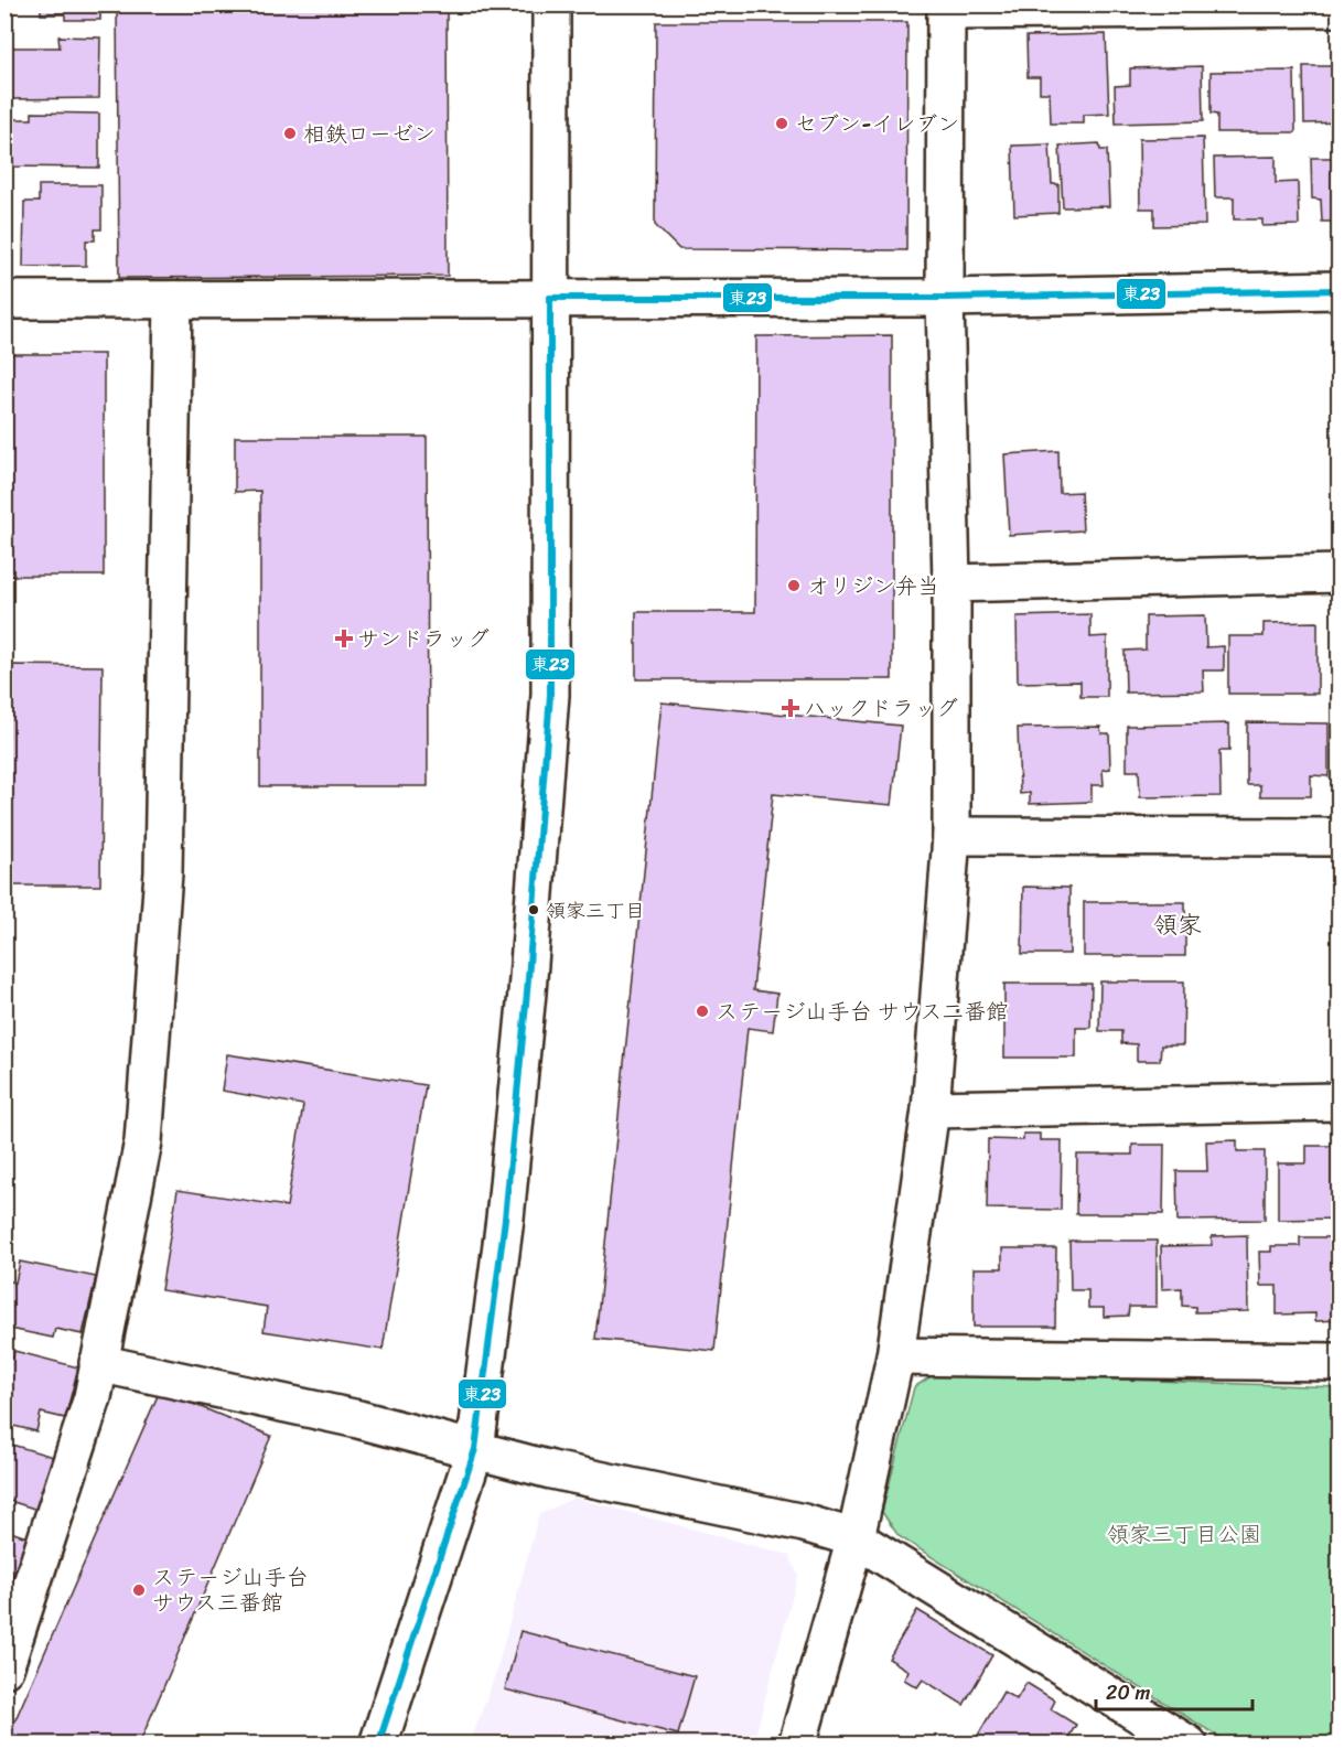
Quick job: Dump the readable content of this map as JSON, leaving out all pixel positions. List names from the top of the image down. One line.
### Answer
{"districts":["領家"],"parks":["領家三丁目公園"],"places":{"other":["セブン-イレブン","相鉄ローゼン","オリジン弁当","領家三丁目","ステージ山手台 サウス二番館","ステージ山手台 サウス三番館"],"health":["サンドラッグ","ハックドラッグ"]},"lines":["transit line 東23"],"scale_bar":"20 m"}
